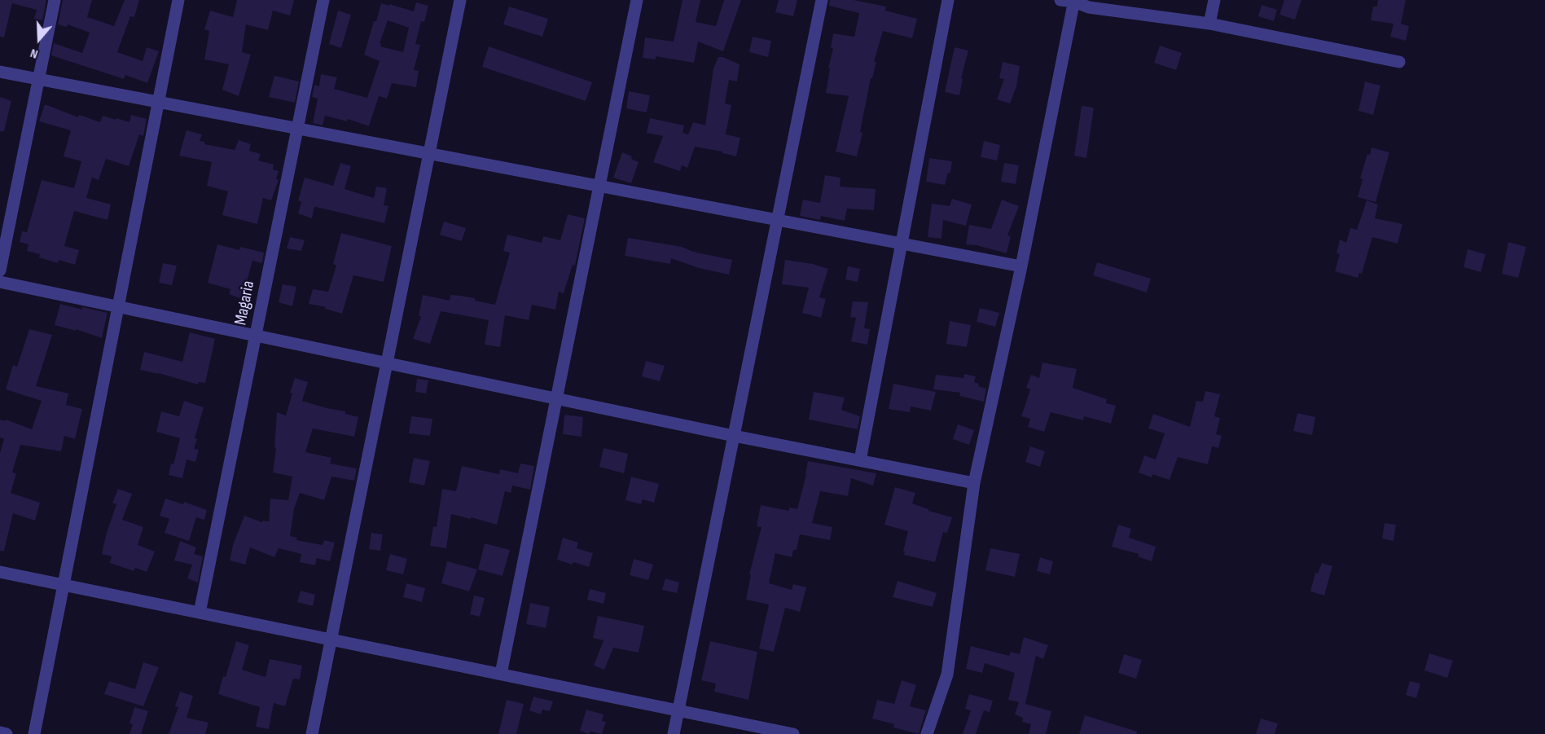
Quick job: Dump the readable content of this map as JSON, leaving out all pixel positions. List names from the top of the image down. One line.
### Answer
{"streets":{"street":["Magaria"]},"north":"bottom"}
